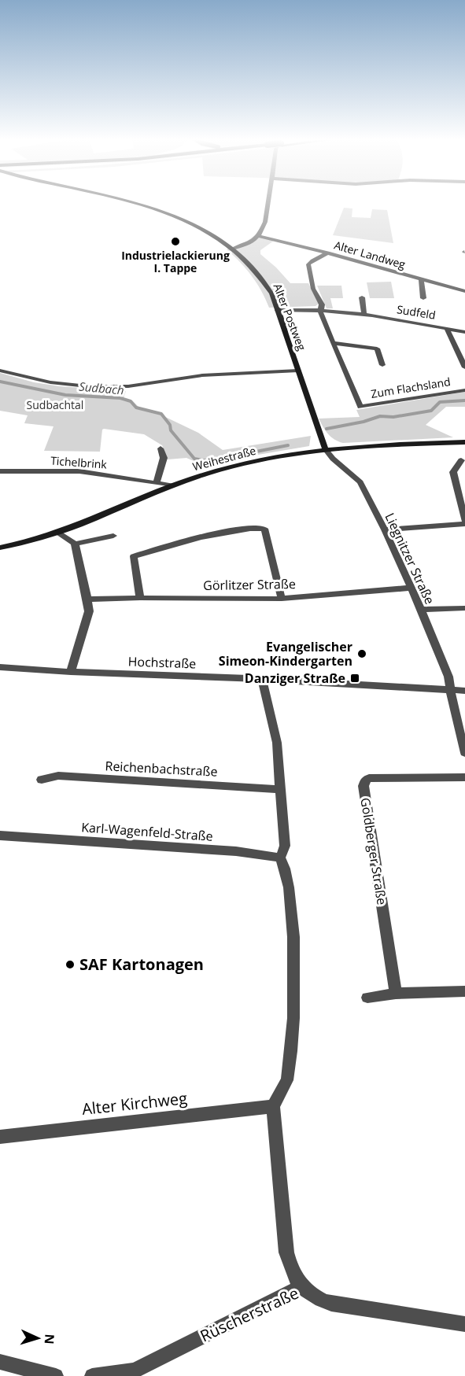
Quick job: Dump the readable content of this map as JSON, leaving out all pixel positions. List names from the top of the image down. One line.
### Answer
{"streets":{"street":["Alter Landweg","Sudfeld","Alter Postweg","Zum Flachsland","Weihestraße","Tichelbrink","Liegnitzer Straße","Görlitzer Straße","Hochstraße","Reichenbachstraße","Karl-Wagenfeld-Straße","Goldberger Straße","Alter Kirchweg","Rüscherstraße"]},"crossings":[["Sudfeld","Alter Postweg"],["Alter Postweg","Weihestraße"],["Alter Postweg","Liegnitzer Straße"],["Weihestraße","Tichelbrink"],["Weihestraße","Liegnitzer Straße"],["Liegnitzer Straße","Görlitzer Straße"],["Liegnitzer Straße","Hochstraße"]],"water":["Sudbach"],"parks":["Sudbachtal"],"places":{"other":["Industrielackierung I. Tappe","Evangelischer Simeon-Kindergarten","SAF Kartonagen"],"transit":["Danziger Straße"]},"north":"right"}
